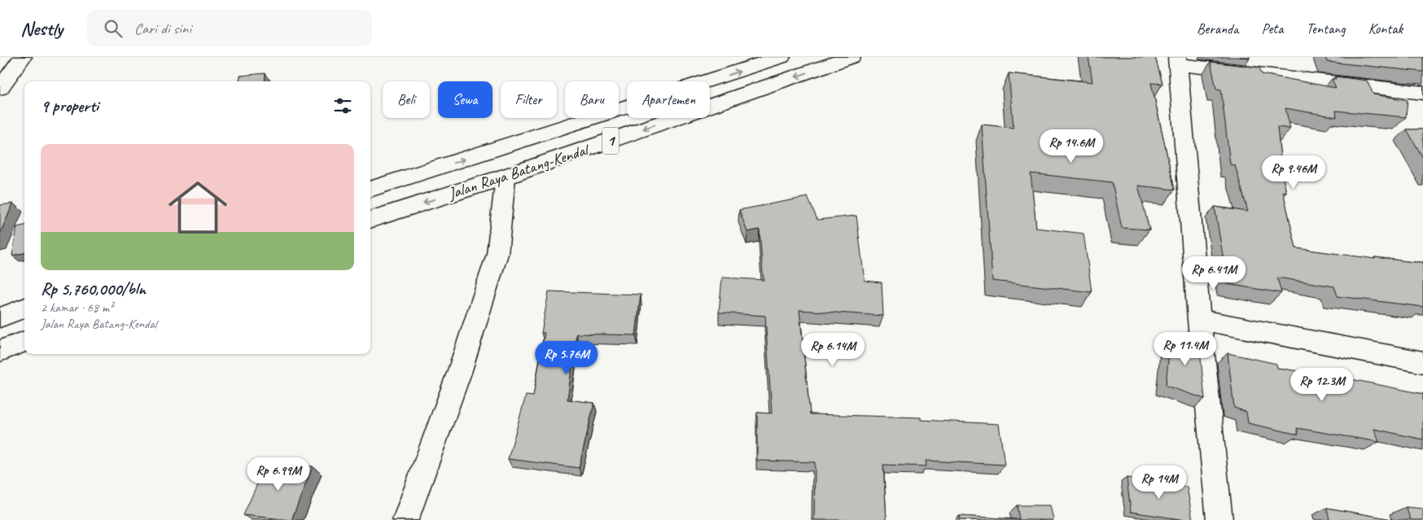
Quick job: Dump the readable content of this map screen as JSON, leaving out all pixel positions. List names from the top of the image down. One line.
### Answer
{"streets":{"main road":["1","Jalan Raya Batang-Kendal"]},"page":{"header":"Nestly","search":"Cari di sini","nav":["Beranda","Peta","Tentang","Kontak"],"chip":["Beli","Sewa","Filter","Baru","Apartemen"],"heading":"9 properti","price":["Rp 14.6M","Rp 9.46M","Rp 6.41M","Rp 11.4M","Rp 6.14M","Rp 5.76M","Rp 12.3M","Rp 6.99M","Rp 14M"],"list":[{"name":"Rp 5,760,000/bln","note":"2 kamar · 68 m² · Jalan Raya Batang-Kendal"}]}}
